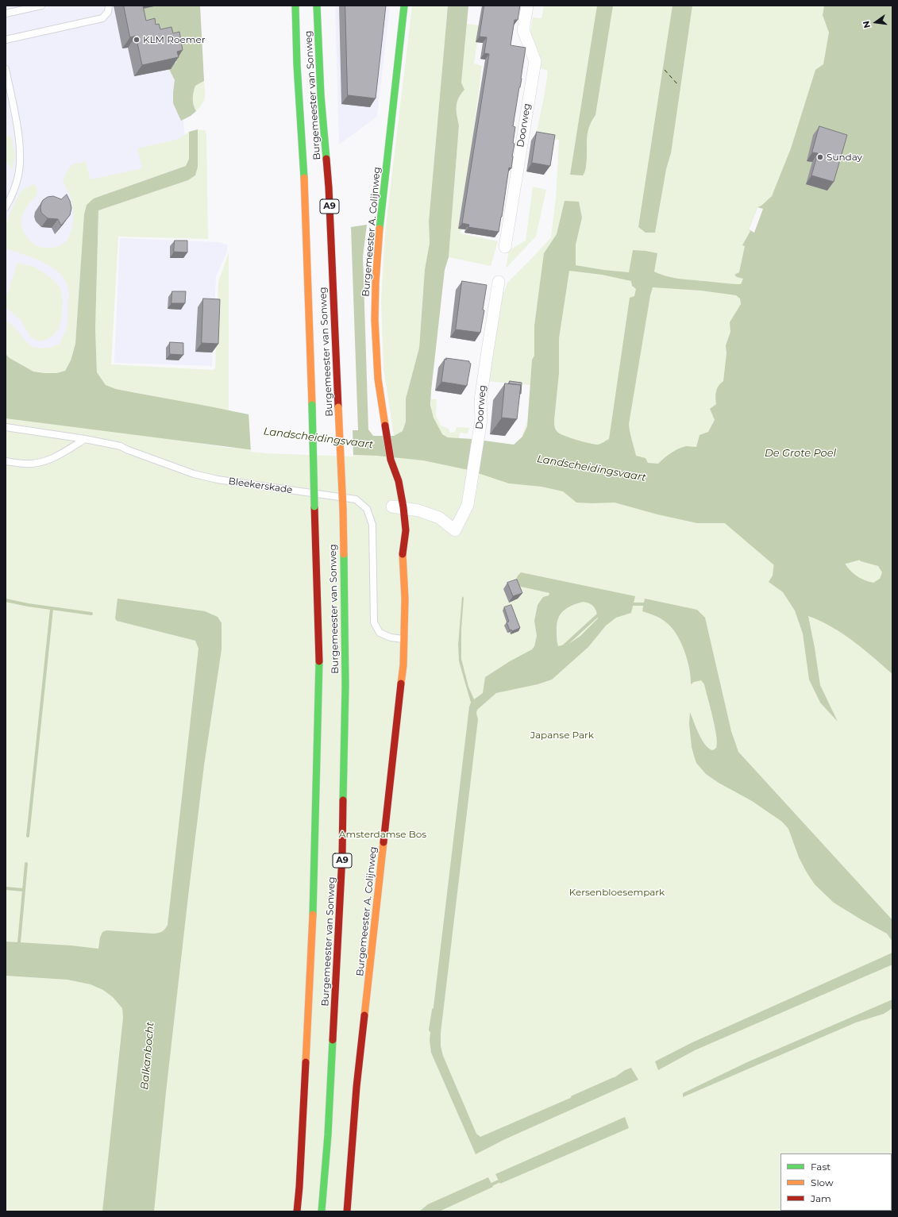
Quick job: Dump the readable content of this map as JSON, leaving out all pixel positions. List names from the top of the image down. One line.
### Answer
{"streets":{"main road":["Burgemeester van Sonweg","A9","Burgemeester A. Colijnweg"],"street":["Doorweg"],"lane":["Bleekerskade"]},"crossings":[["Doorweg","Burgemeester A. Colijnweg"],["Burgemeester A. Colijnweg","Bleekerskade"]],"water":["Landscheidingsvaart","De Grote Poel","Balkanbocht"],"parks":["Japanse Park","Amsterdamse Bos","Kersenbloesempark"],"places":["KLM Roemer","Sunday"],"legend":["Fast","Slow","Jam"],"north":"left"}
